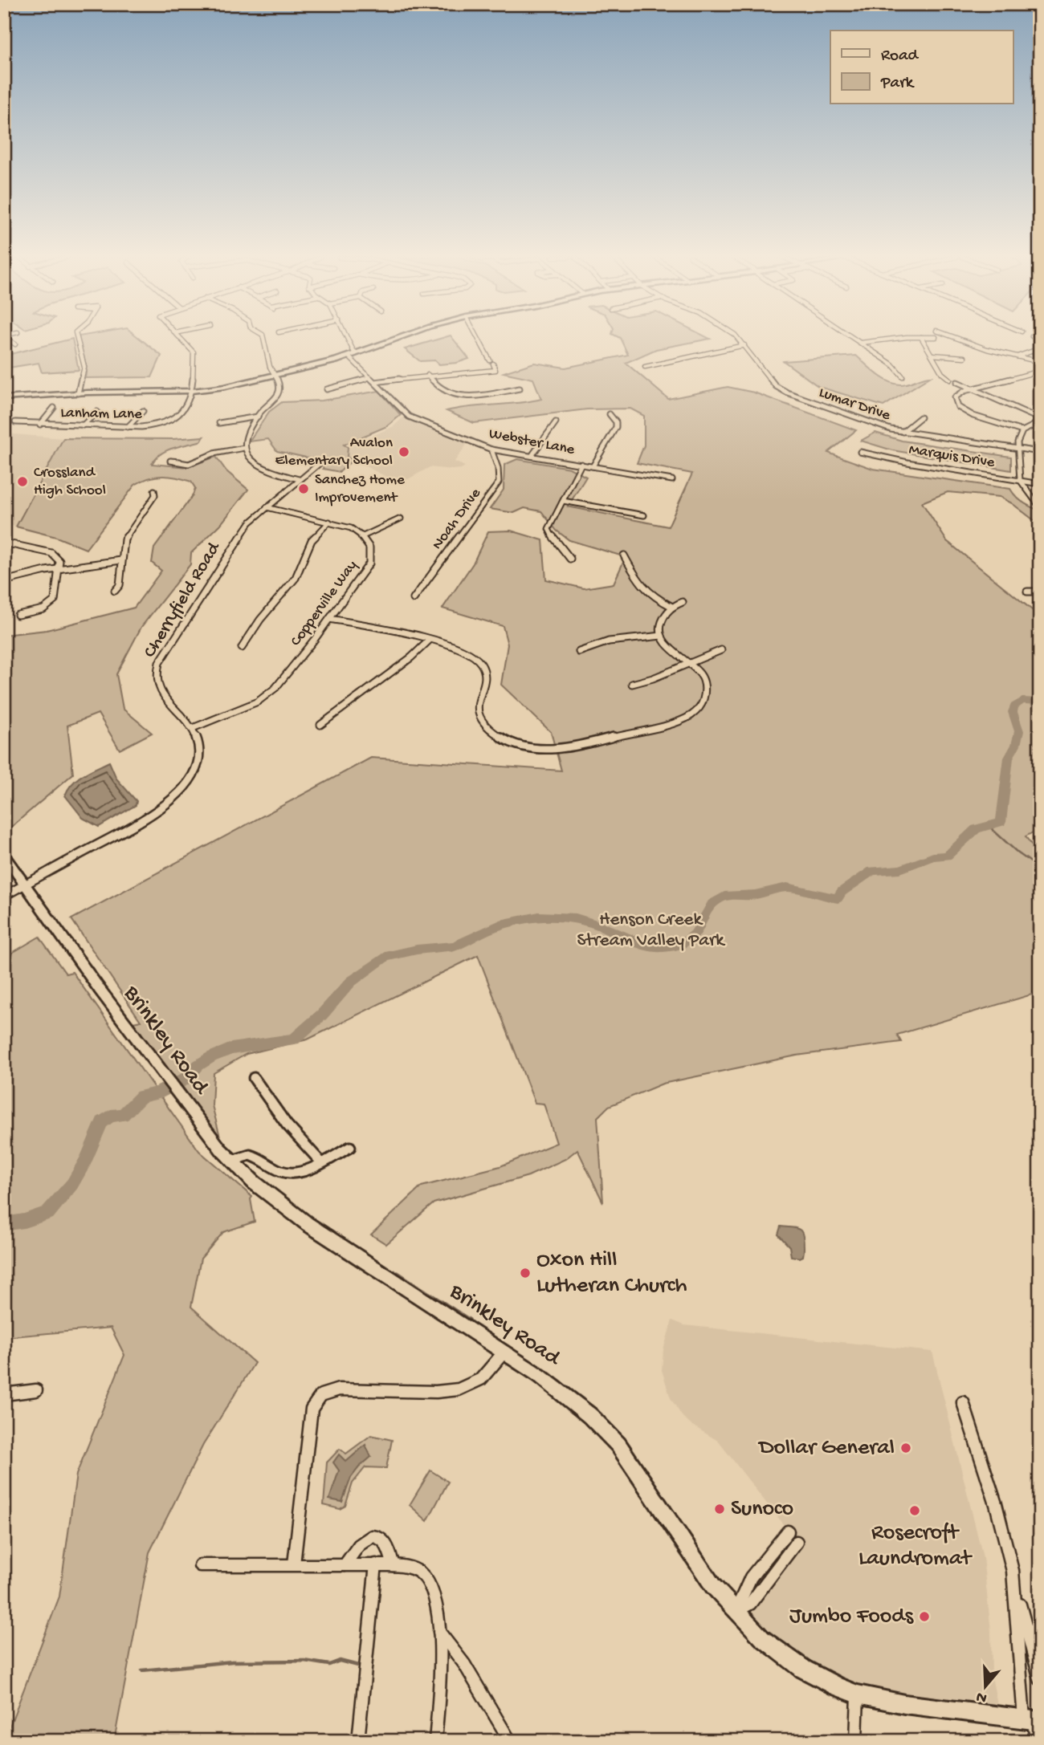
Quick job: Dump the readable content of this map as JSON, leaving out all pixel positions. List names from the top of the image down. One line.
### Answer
{"streets":{"main road":["Brinkley Road"],"street":["Lumar Drive","Lanham Lane","Webster Lane","Marquis Drive","Noah Drive","Cherryfield Road","Copperville Way"]},"crossings":[["Webster Lane","Noah Drive"],["Cherryfield Road","Copperville Way"]],"parks":["Henson Creek Stream Valley Park"],"places":["Avalon Elementary School","Crossland High School","Sanchez Home Improvement","Oxon Hill Lutheran Church","Dollar General","Sunoco","Rosecroft Laundromat","Jumbo Foods"],"legend":["Road","Park"],"north":"bottom"}
